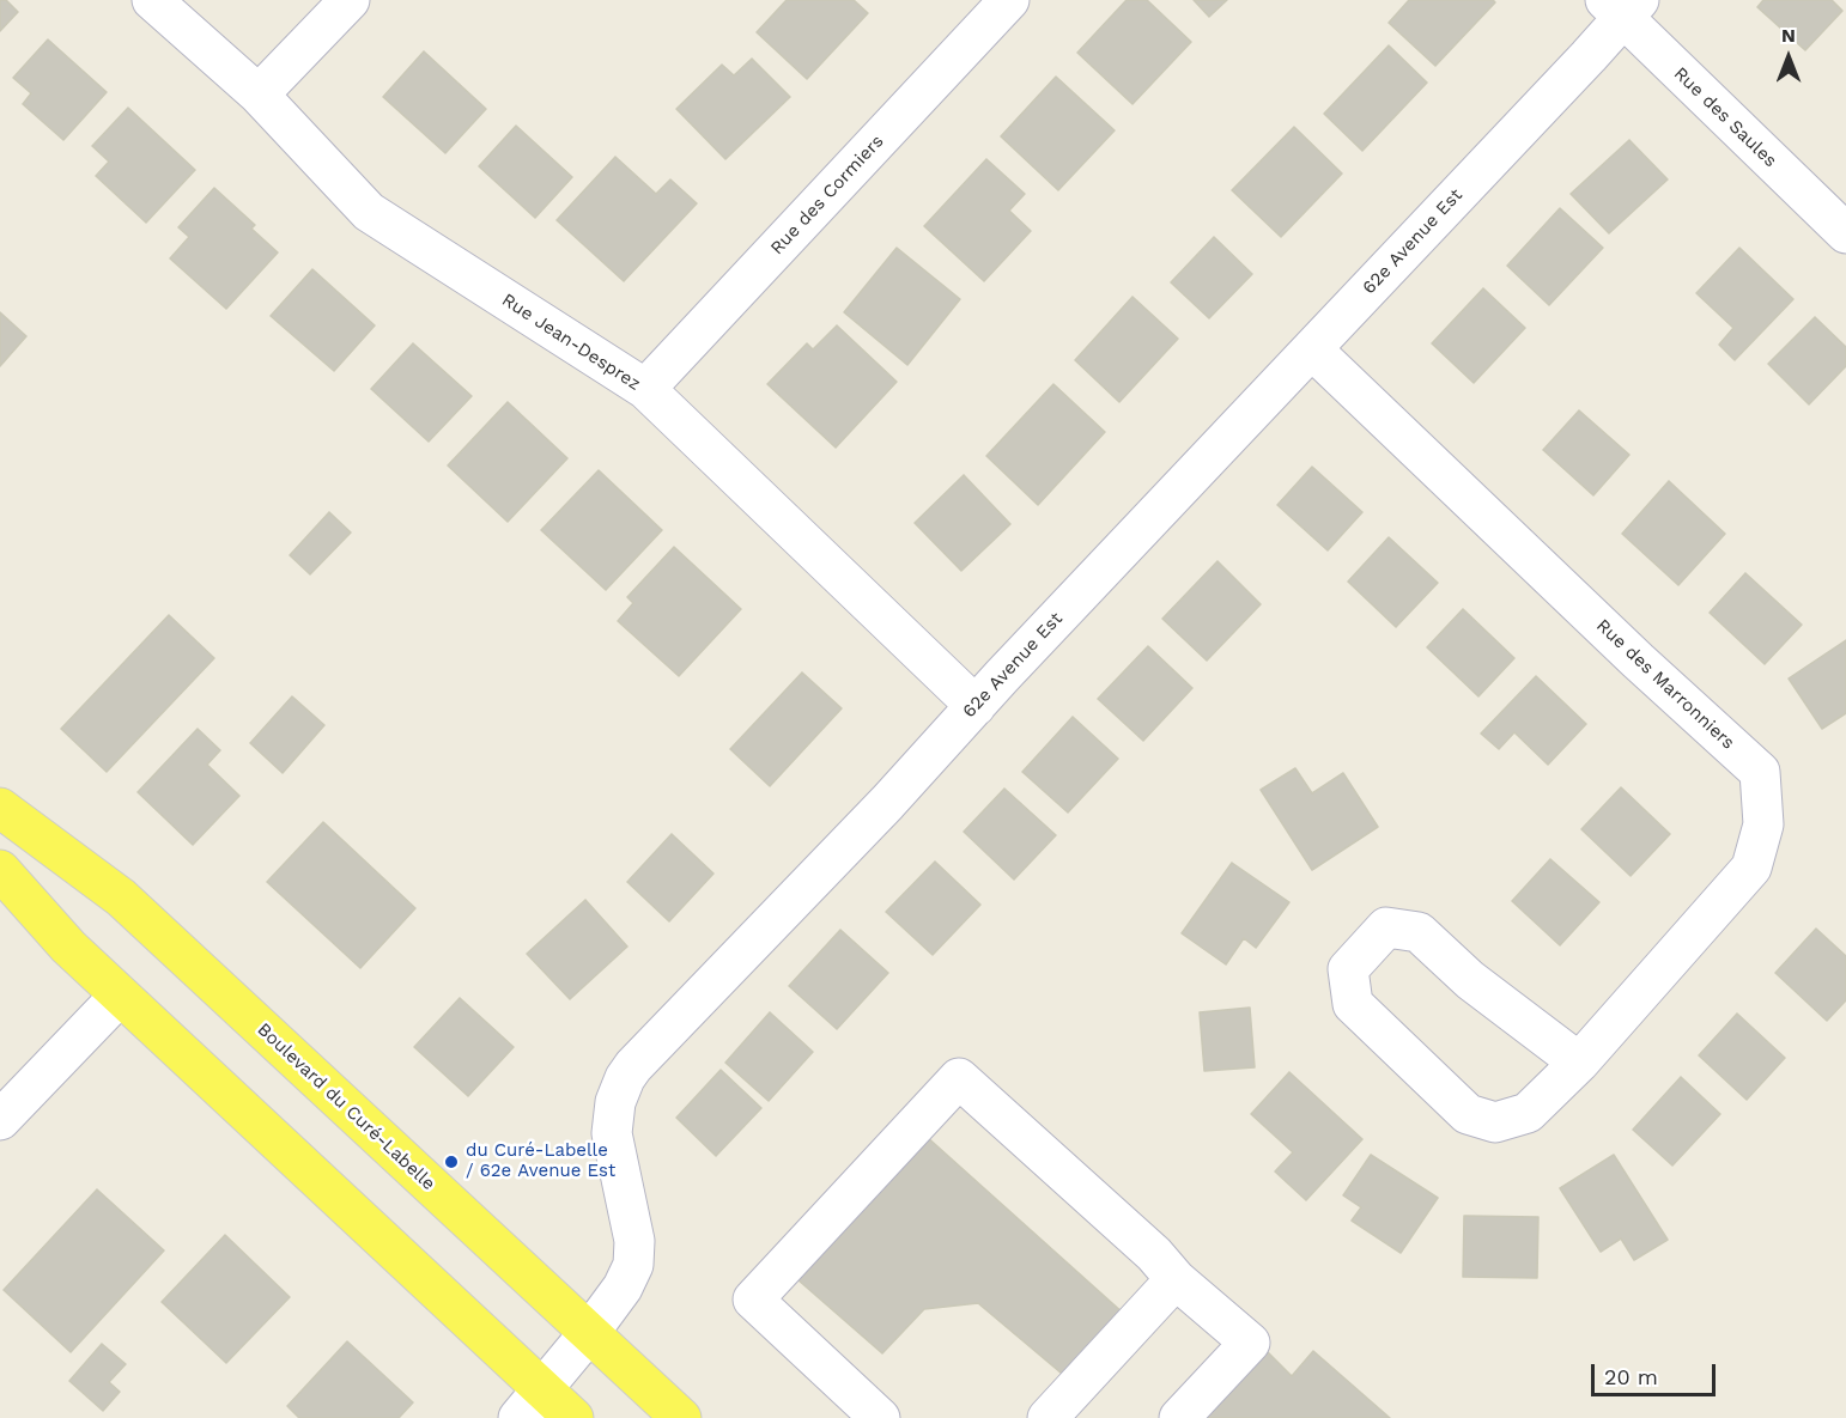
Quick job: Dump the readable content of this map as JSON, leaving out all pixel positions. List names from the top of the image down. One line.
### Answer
{"streets":{"main road":["Boulevard du Curé-Labelle"],"street":["Rue des Saules","Rue des Cormiers","62e Avenue Est","Rue Jean-Desprez","Rue des Marronniers"]},"crossings":[["Rue des Saules","62e Avenue Est"],["Rue des Cormiers","Rue Jean-Desprez"],["62e Avenue Est","Rue Jean-Desprez"],["62e Avenue Est","Rue des Marronniers"],["62e Avenue Est","Boulevard du Curé-Labelle"]],"places":["du Curé-Labelle / 62e Avenue Est"],"scale_bar":"20 m","north":"top"}
